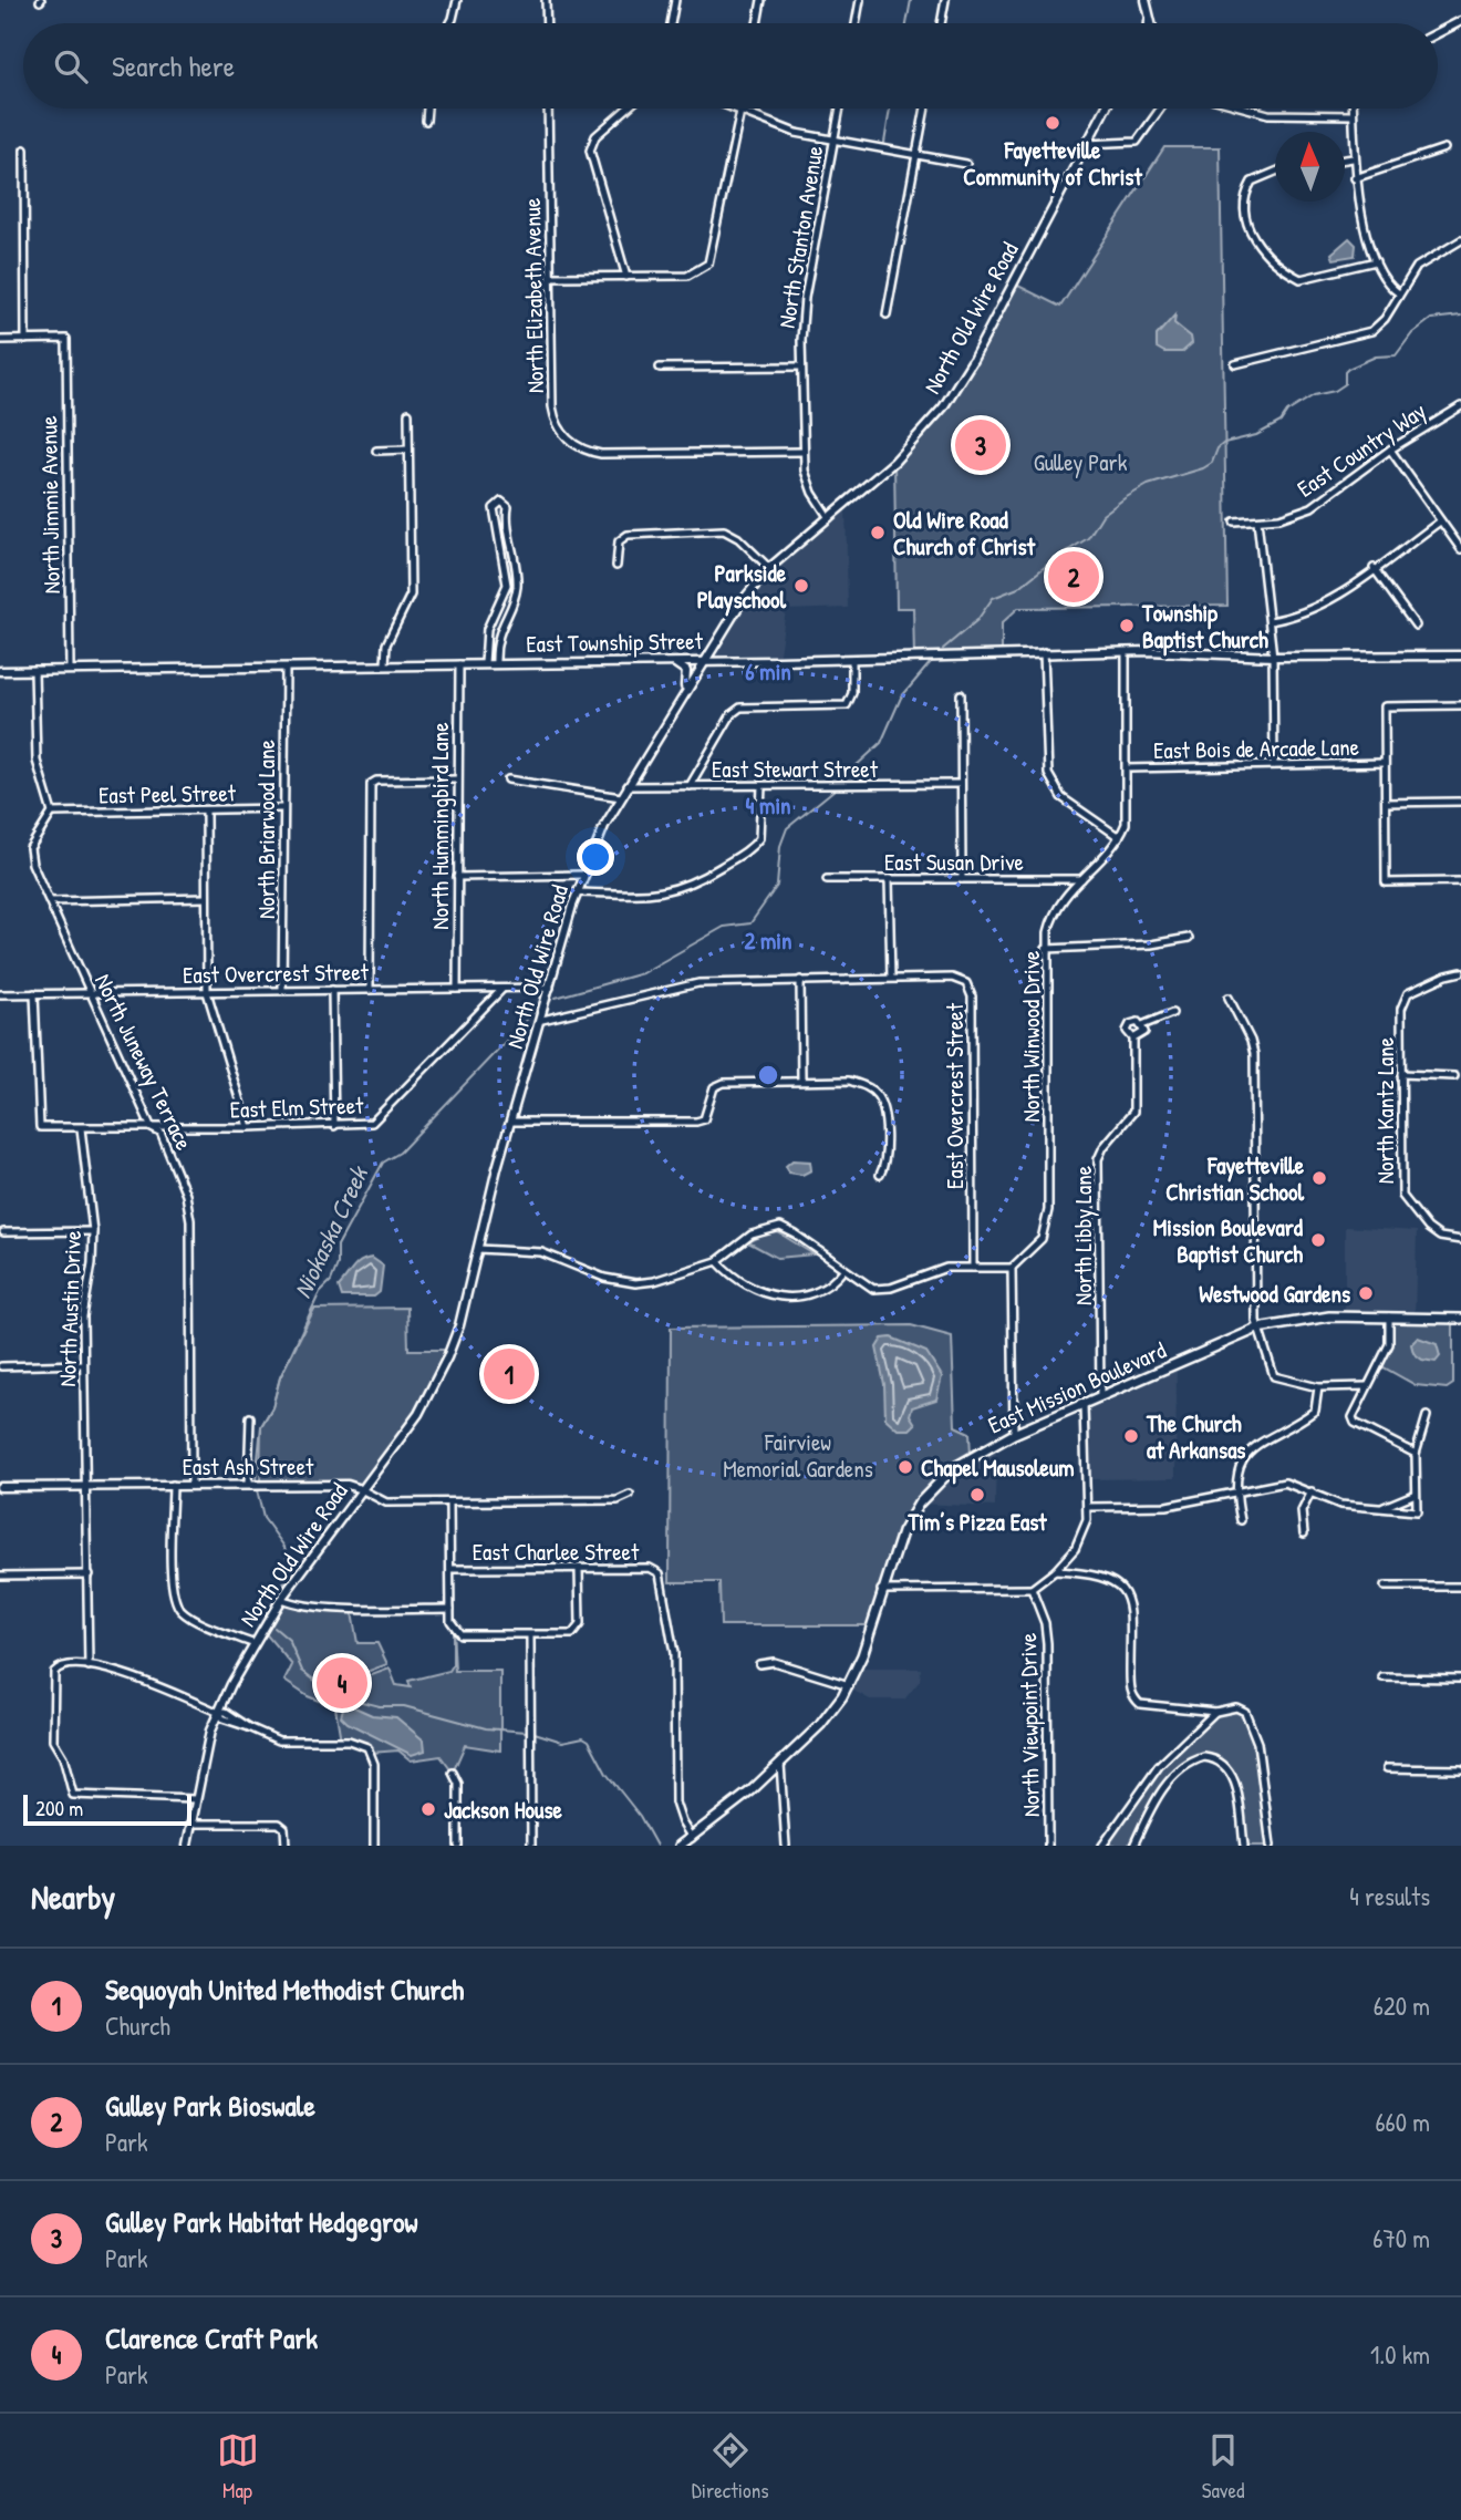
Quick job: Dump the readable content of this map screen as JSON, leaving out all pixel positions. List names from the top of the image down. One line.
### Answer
{"streets":{"main road":["East Mission Boulevard"],"street":["North Stanton Avenue","North Elizabeth Avenue","North Old Wire Road","East Country Way","North Jimmie Avenue","East Township Street","East Bois de Arcade Lane","East Stewart Street","East Peel Street","North Hummingbird Lane","North Briarwood Lane","East Susan Drive","East Overcrest Street","North Winwood Drive","North Juneway Terrace","East Elm Street","North Kantz Lane","North Libby Lane","North Austin Drive","East Ash Street","East Charlee Street","North Viewpoint Drive"]},"crossings":[["North Stanton Avenue","North Elizabeth Avenue"],["North Stanton Avenue","North Old Wire Road"],["North Old Wire Road","East Township Street"],["North Old Wire Road","East Stewart Street"],["North Old Wire Road","East Overcrest Street"],["North Old Wire Road","East Ash Street"],["North Jimmie Avenue","East Township Street"],["East Township Street","North Hummingbird Lane"],["East Township Street","North Briarwood Lane"],["East Township Street","North Winwood Drive"],["East Bois de Arcade Lane","North Winwood Drive"],["East Peel Street","North Briarwood Lane"],["East Peel Street","North Juneway Terrace"],["North Hummingbird Lane","East Overcrest Street"],["North Briarwood Lane","East Overcrest Street"],["East Susan Drive","North Winwood Drive"],["East Overcrest Street","North Juneway Terrace"],["East Overcrest Street","East Elm Street"],["North Juneway Terrace","East Elm Street"],["North Juneway Terrace","East Ash Street"],["East Elm Street","North Austin Drive"],["North Libby Lane","East Mission Boulevard"],["North Austin Drive","East Ash Street"],["East Mission Boulevard","East Charlee Street"]],"water":["Niokaska Creek"],"parks":["Gulley Park","Fairview Memorial Gardens"],"places":["Fayetteville Community of Christ","Old Wire Road Church of Christ","Parkside Playschool","Township Baptist Church","Fayetteville Christian School","Mission Boulevard Baptist Church","Westwood Gardens","The Church at Arkansas","Chapel Mausoleum","Tim’s Pizza East","Jackson House"],"scale_bar":"200 m","north":"top","page":{"search":"Search here","pins":["3","2","1","4"],"scale":"200 m","heading":["Nearby","4 results"],"list":[{"mark":"1","name":"Sequoyah United Methodist Church","note":"Church","value":"620 m"},{"mark":"2","name":"Gulley Park Bioswale","note":"Park","value":"660 m"},{"mark":"3","name":"Gulley Park Habitat Hedgegrow","note":"Park","value":"670 m"},{"mark":"4","name":"Clarence Craft Park","note":"Park","value":"1.0 km"}],"nav":["Map","Directions","Saved"]},"rings":["6 min","4 min","2 min"]}
